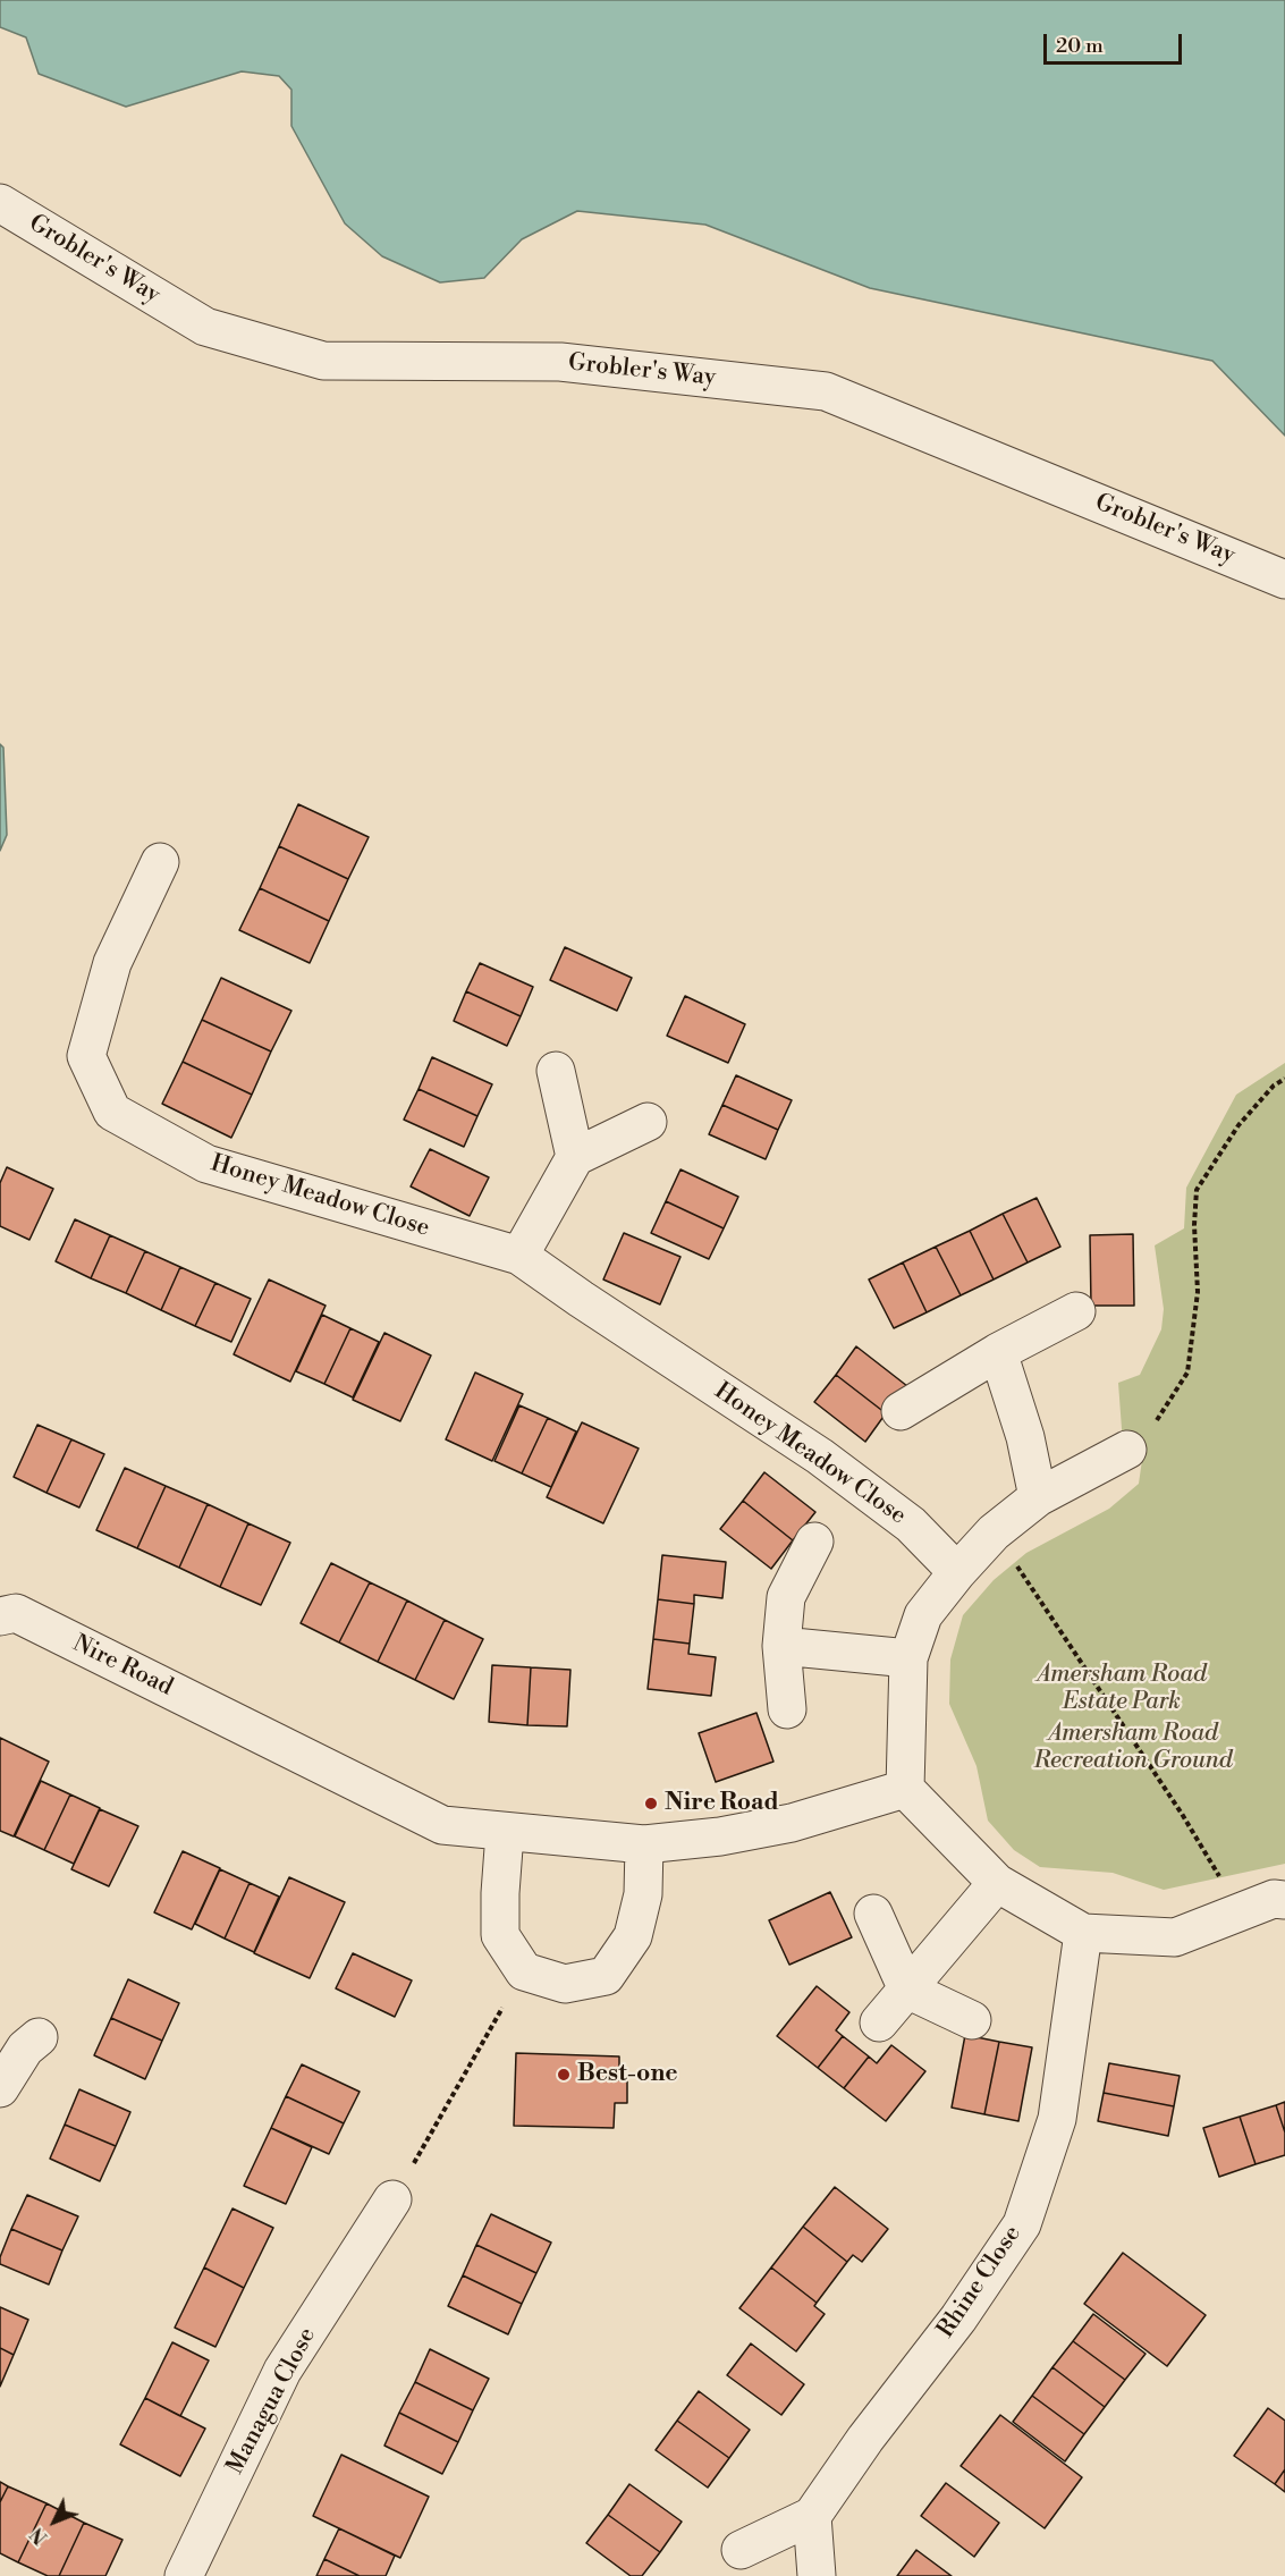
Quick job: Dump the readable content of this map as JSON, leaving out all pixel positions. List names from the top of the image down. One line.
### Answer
{"streets":{"street":["Grobler's Way","Honey Meadow Close","Nire Road","Rhine Close","Managua Close"]},"parks":["Amersham Road Estate Park","Amersham Road Recreation Ground"],"places":["Nire Road","Best-one"],"scale_bar":"20 m","north":"bottom left"}
